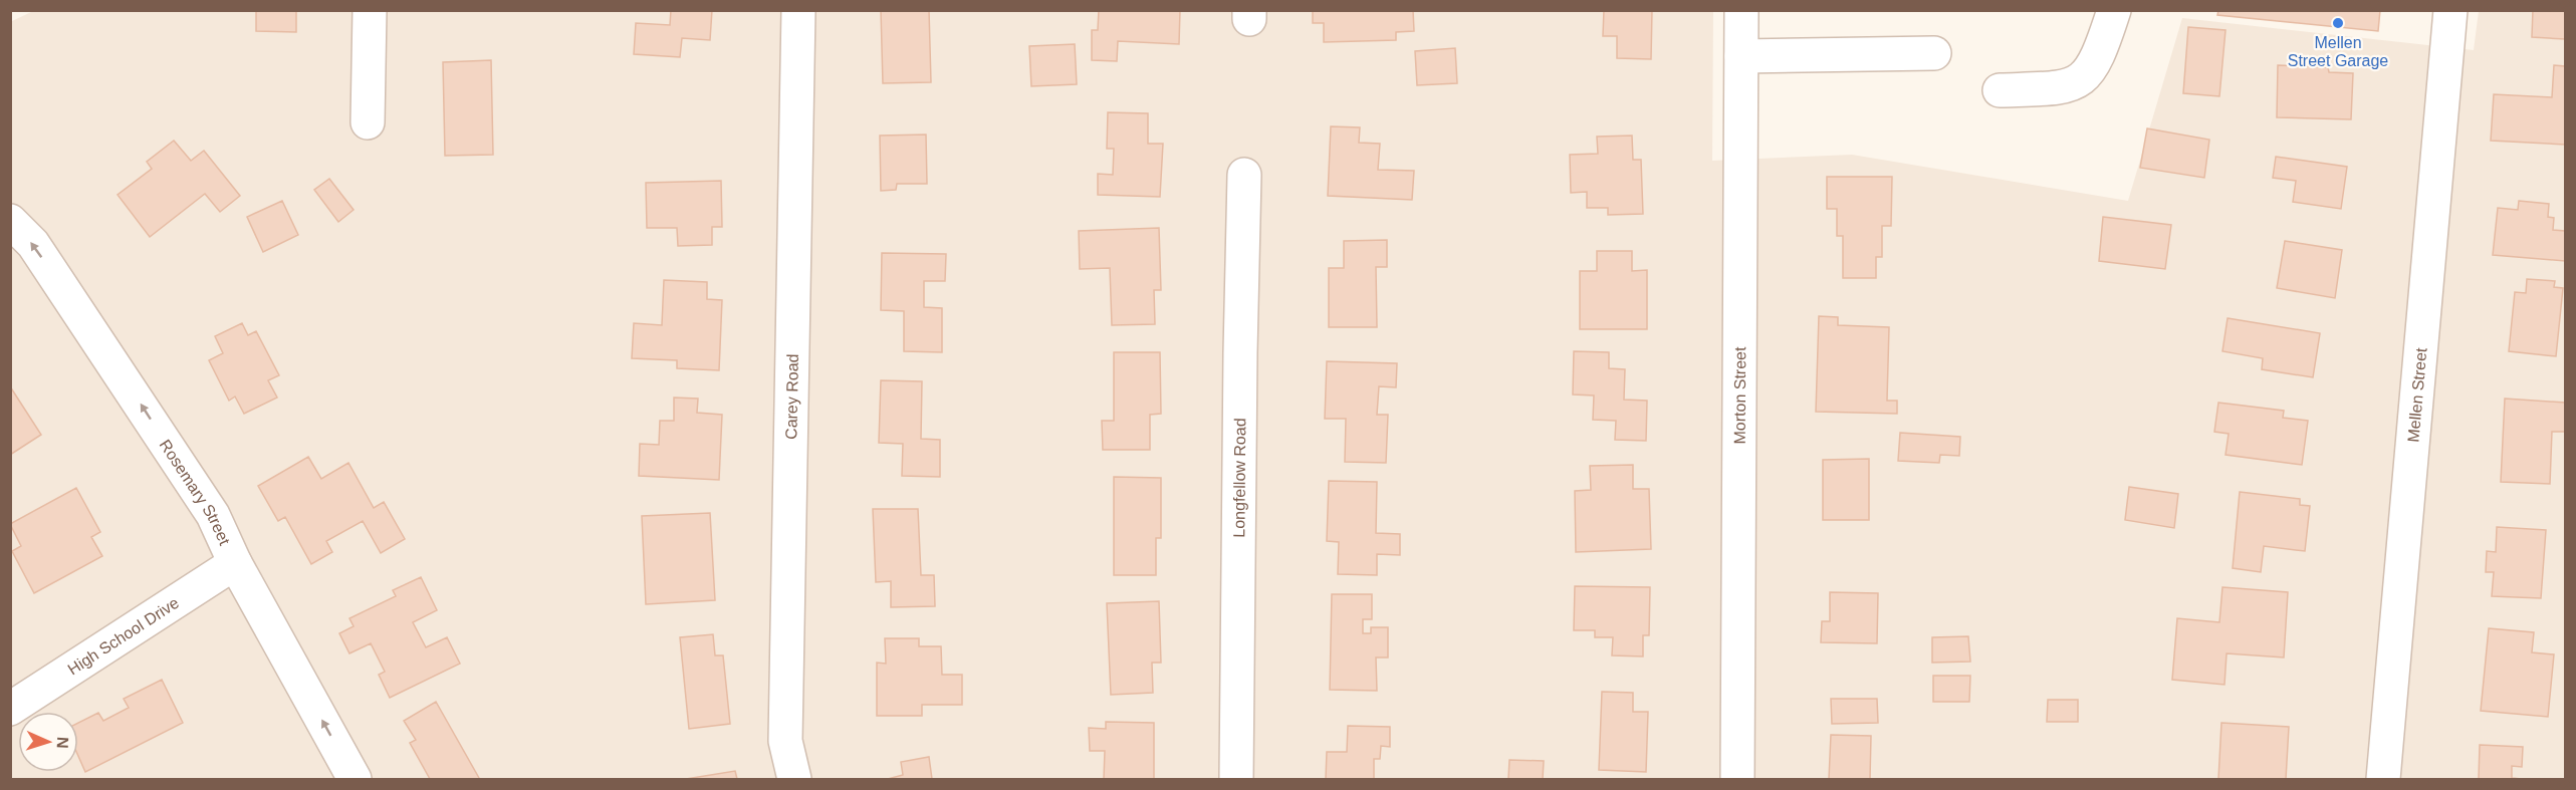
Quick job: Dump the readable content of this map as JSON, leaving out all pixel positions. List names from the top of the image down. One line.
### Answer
{"streets":{"street":["Carey Road","Morton Street","Mellen Street","Longfellow Road","Rosemary Street","High School Drive"]},"crossings":[["Rosemary Street","High School Drive"]],"one_way":["Rosemary Street"],"places":["Mellen Street Garage"],"north":"right"}
